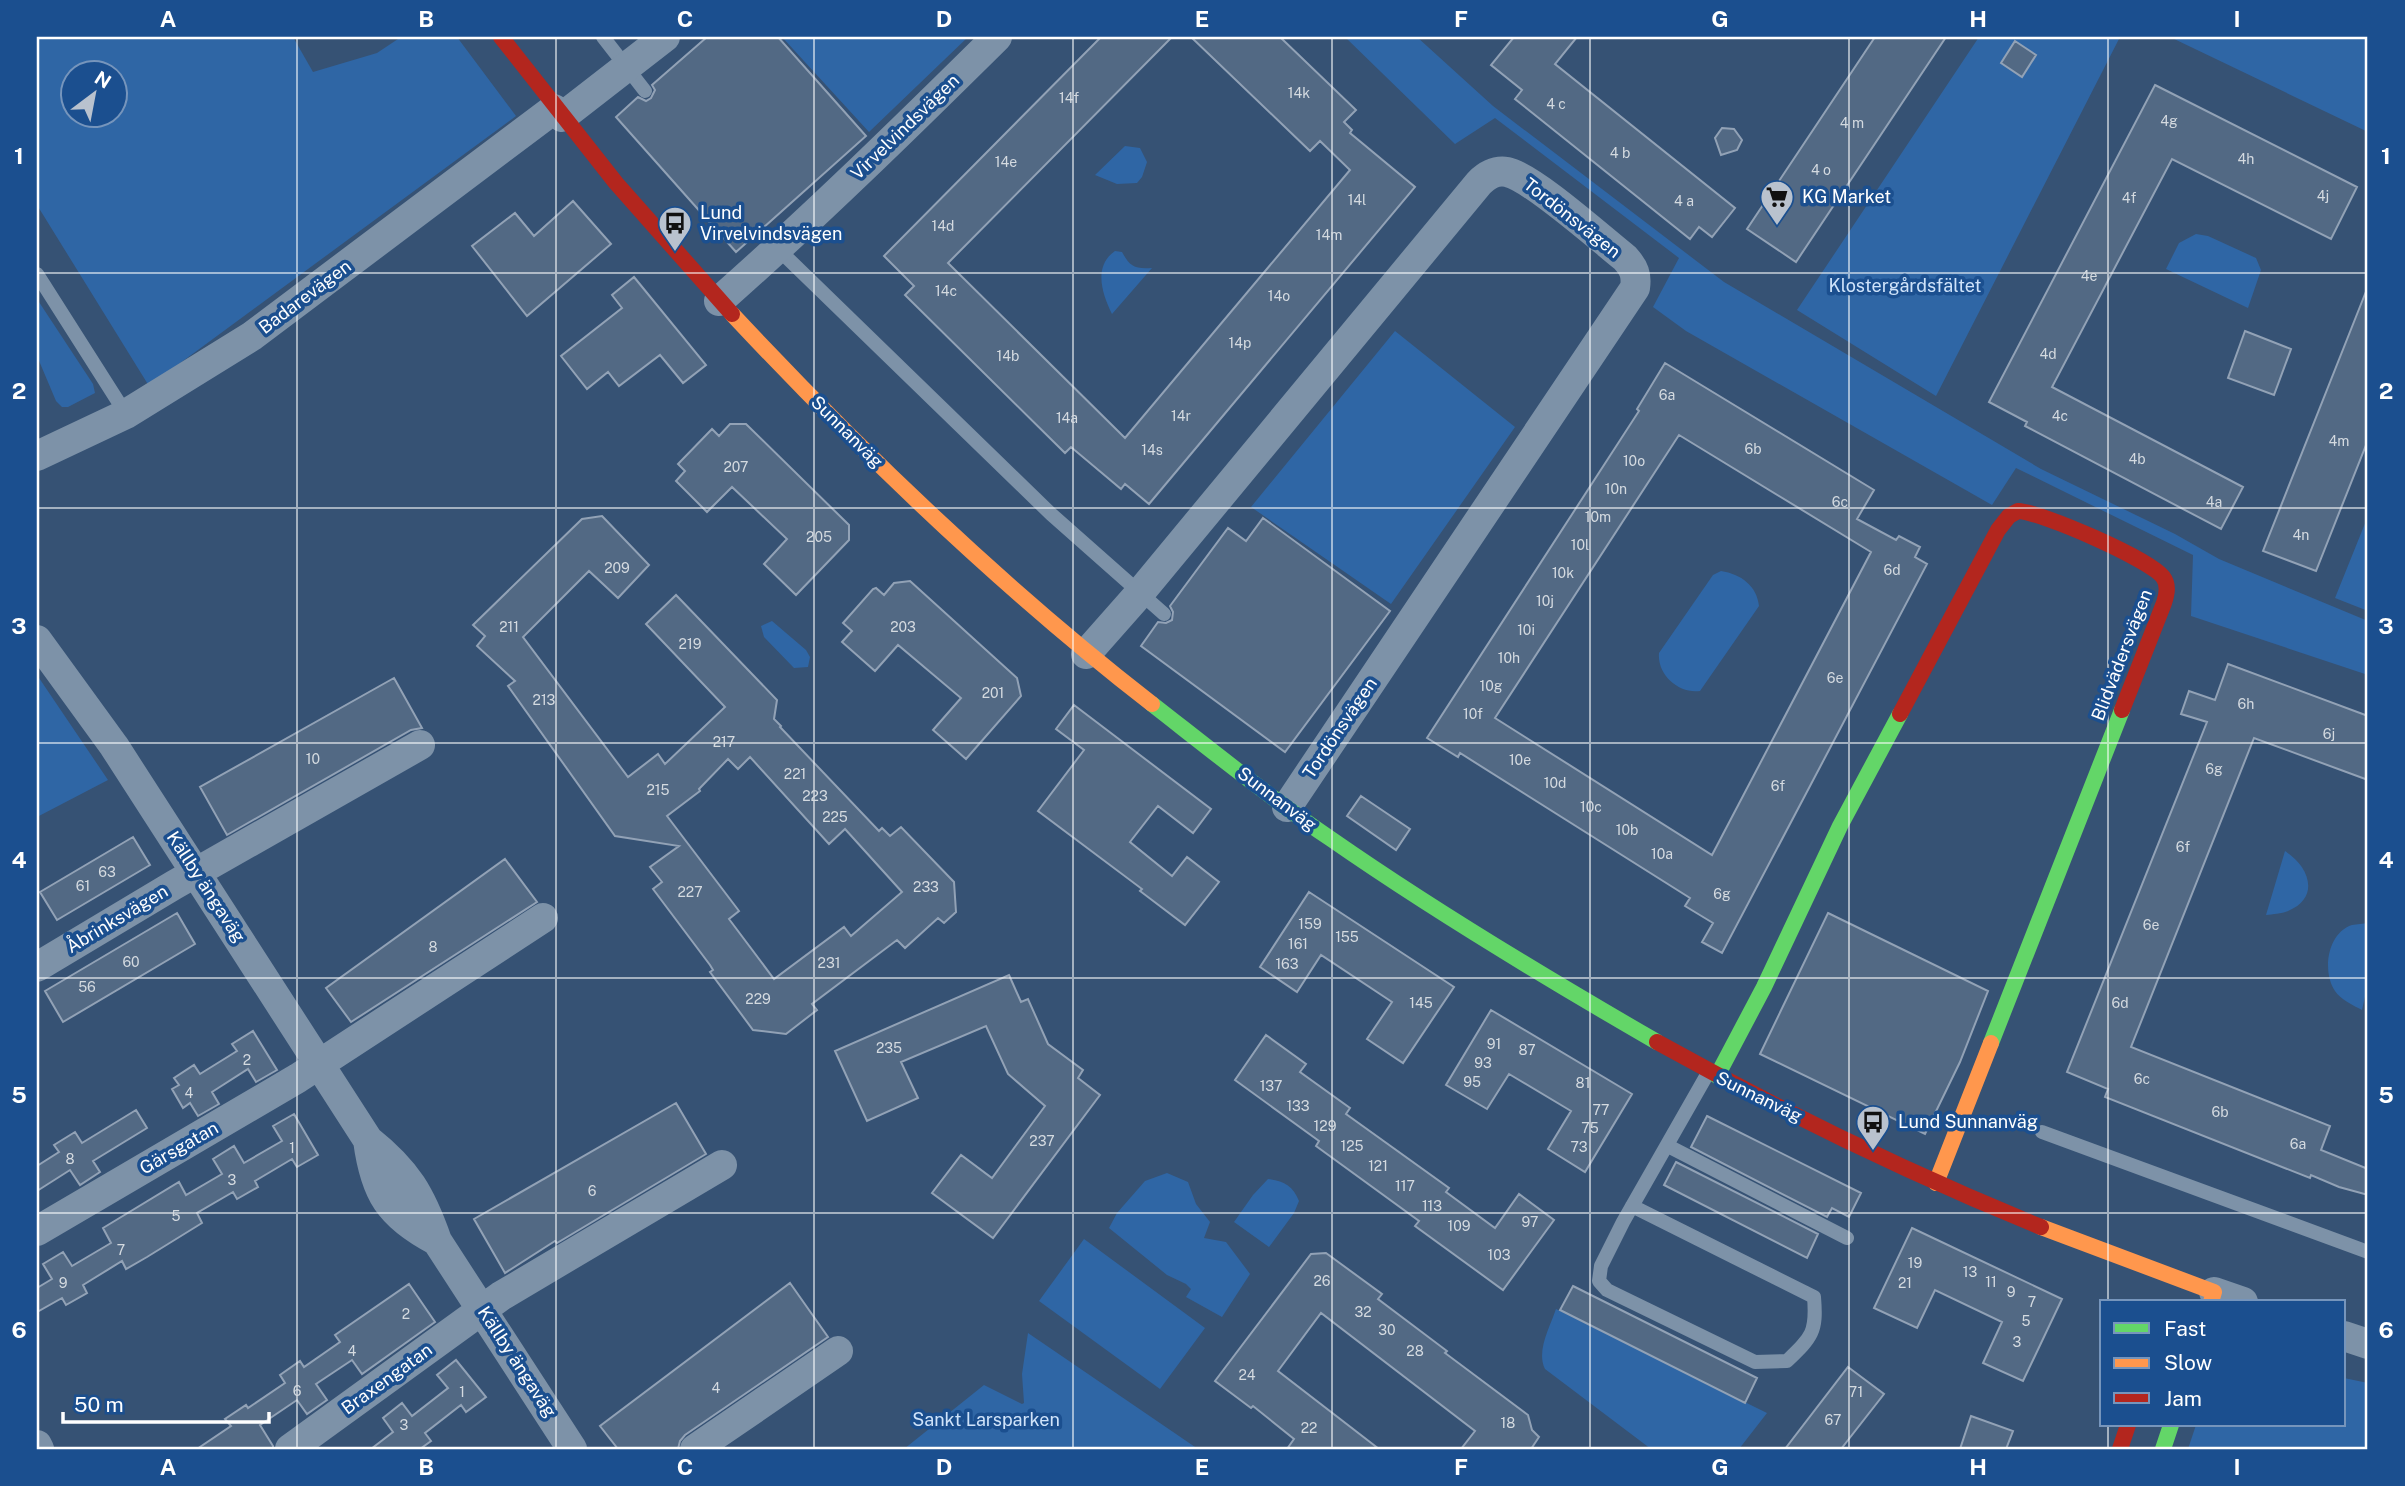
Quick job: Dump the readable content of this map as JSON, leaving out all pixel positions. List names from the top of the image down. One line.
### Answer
{"streets":{"street":["Virvelvindsvägen","Tordönsvägen","Badarevägen","Sunnanväg","Blidvädersvägen","Källby ängaväg","Åbrinksvägen","Gärsgatan","Braxengatan"]},"crossings":[["Virvelvindsvägen","Sunnanväg"],["Tordönsvägen","Sunnanväg"],["Badarevägen","Sunnanväg"],["Sunnanväg","Blidvädersvägen"],["Källby ängaväg","Åbrinksvägen"],["Källby ängaväg","Gärsgatan"],["Källby ängaväg","Braxengatan"]],"parks":["Klostergårdsfältet","Sankt Larsparken"],"places":{"supermarket":["KG Market"],"bus stop":["Lund Virvelvindsvägen","Lund Sunnanväg"]},"house_numbers":["14k","14f","4 c","4g","4 m","4 b","4h","14e","4 o","4j","4f","14l","4 a","14d","14m","4e","14c","14o","14p","4d","14b","6a","14r","4c","14a","4m","6b","14s","4b","10o","207","10n","6c","4a","10m","4n","205","10l","209","6d","10k","10j","211","203","10i","219","10h","6e","10g","201","213","6h","10f","6j","217","10","10e","6g","221","10d","6f","215","223","10c","225","10b","6f","10a","63","61","233","227","6g","159","6e","155","161","8","60","231","163","56","229","145","6d","91","235","87","2","93","6c","95","81","137","4","133","77","6b","129","75","237","6a","125","73","1","8","121","3","117","6","113","5","97","109","7","103","19","13","26","11","9","21","9","7","32","2","5","30","3","4","28","24","4","6","1","71","67","18","3","22"],"legend":["Fast","Slow","Jam"],"scale_bar":"50 m","north":"top right","grid":{"columns":["A","B","C","D","E","F","G","H","I"],"rows":["1","2","3","4","5","6"]}}
